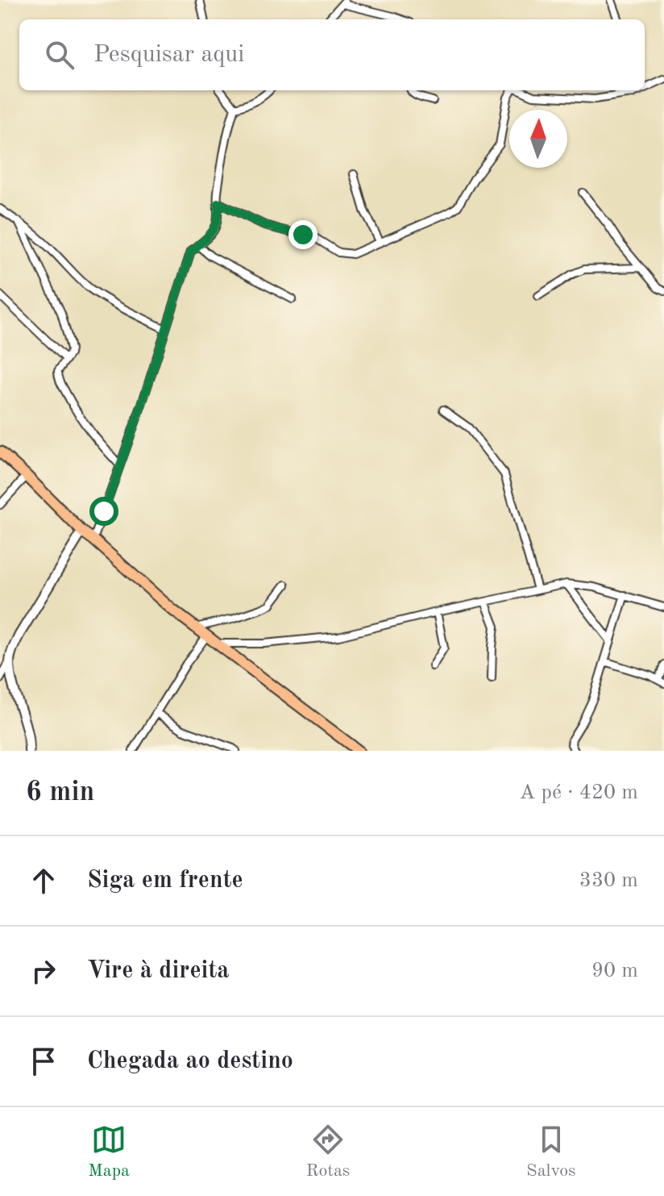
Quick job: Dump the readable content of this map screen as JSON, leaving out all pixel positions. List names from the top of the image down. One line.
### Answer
{"north":"top","page":{"search":"Pesquisar aqui","heading":["6 min","A pé · 420 m"],"list":[["Siga em frente","330 m"],["Vire à direita","90 m"],"Chegada ao destino"],"nav":["Mapa","Rotas","Salvos"]}}
